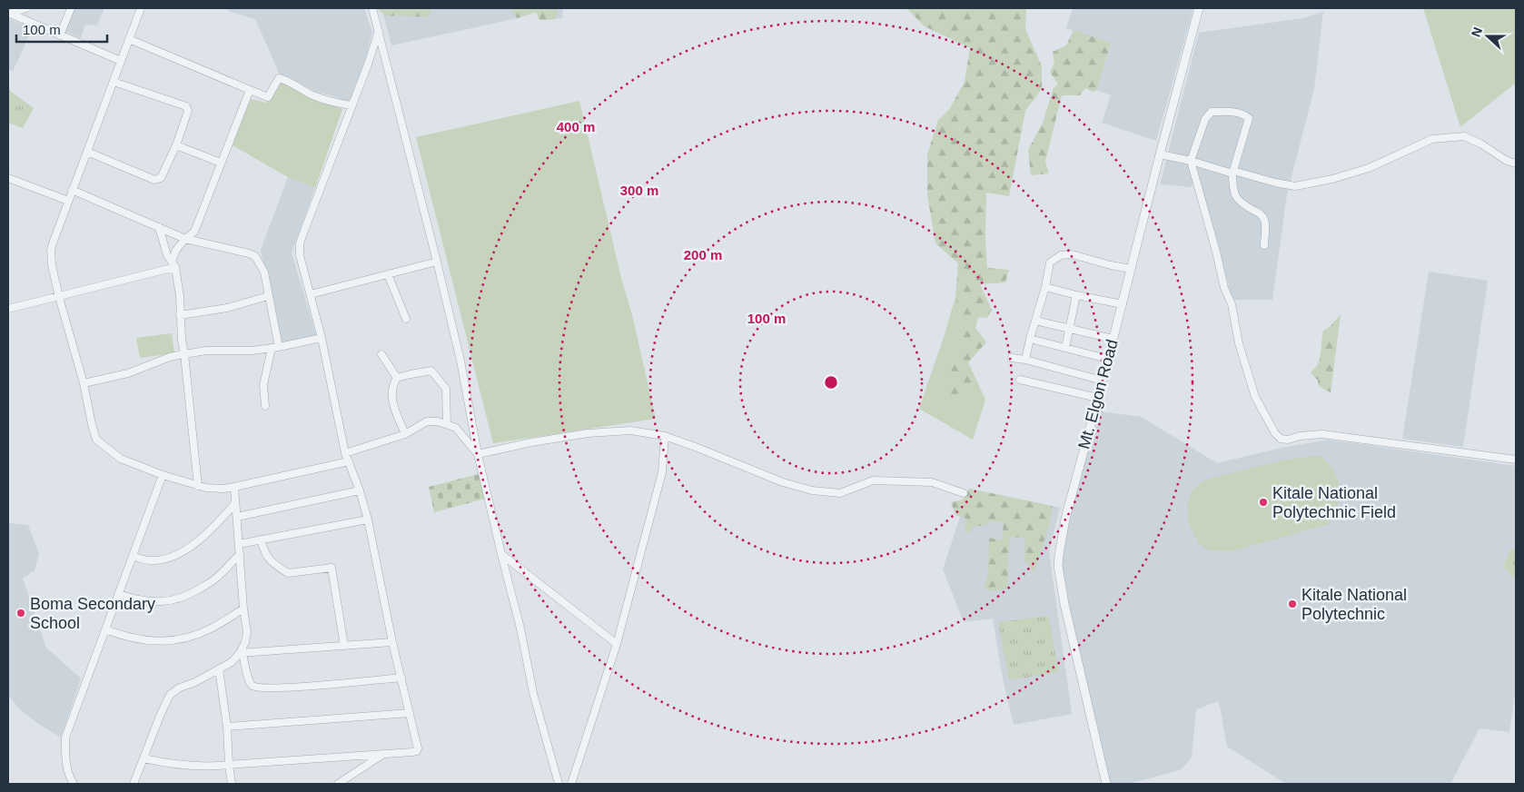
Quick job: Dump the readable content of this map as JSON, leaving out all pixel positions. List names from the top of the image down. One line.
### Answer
{"streets":{"street":["Mt. Elgon Road"]},"places":["Kitale National Polytechnic Field","Kitale National Polytechnic","Boma Secondary School"],"scale_bar":"100 m","north":"left","rings":["400 m","300 m","200 m","100 m"]}
